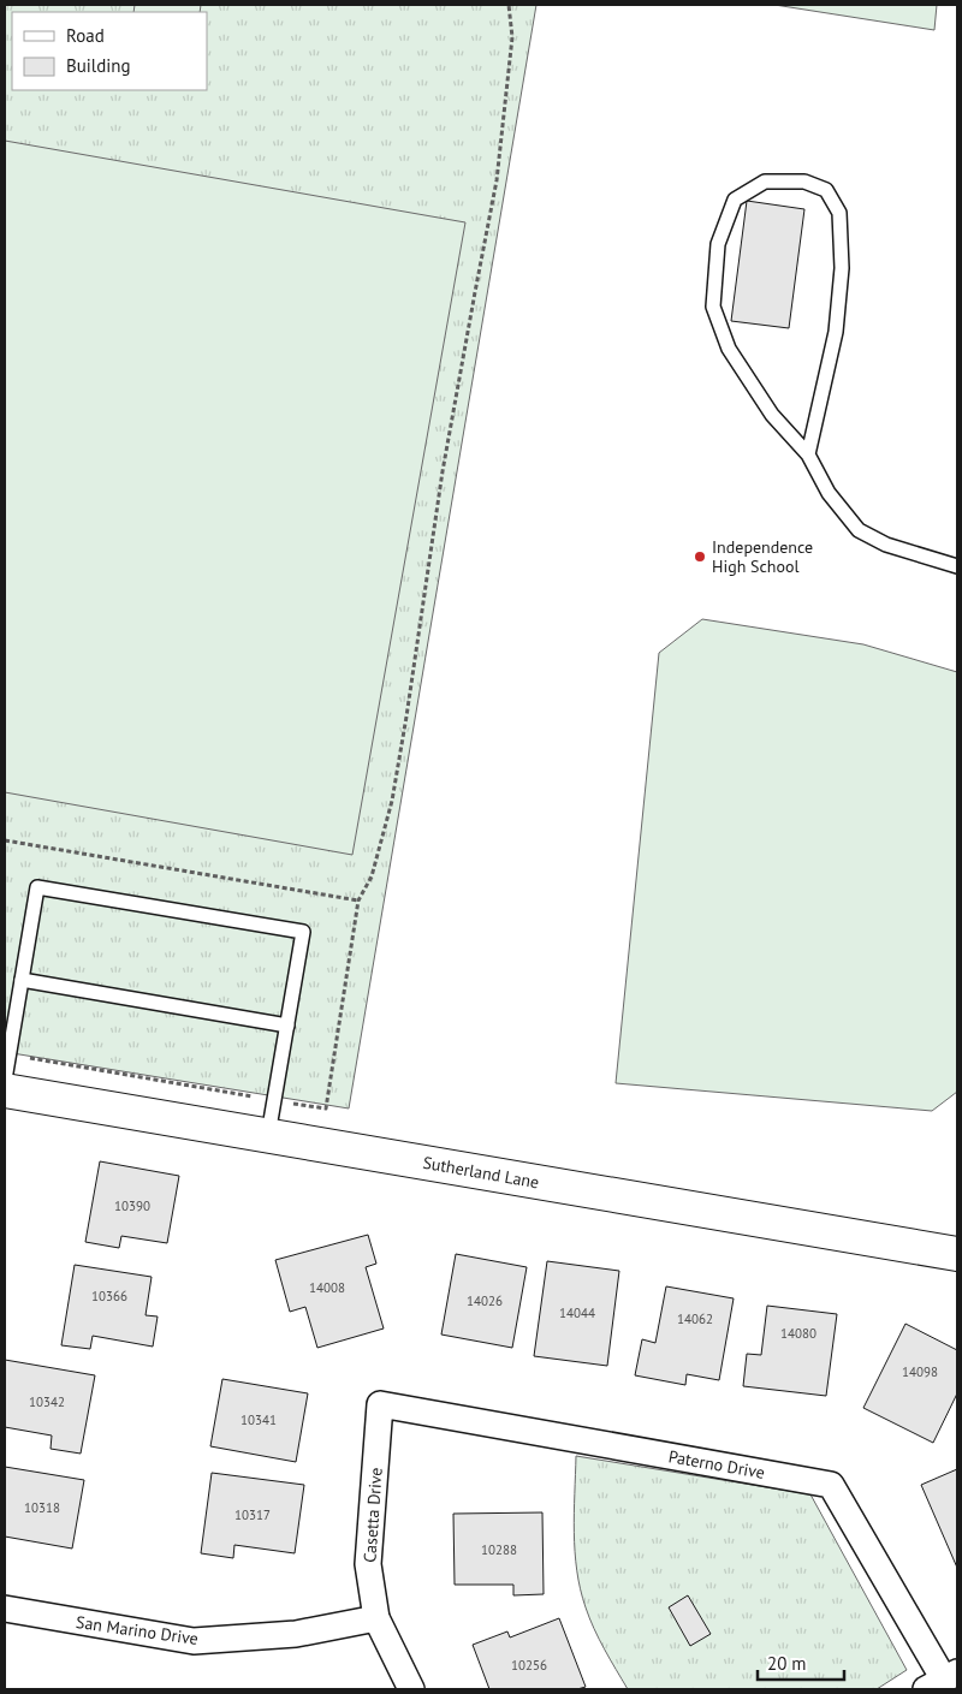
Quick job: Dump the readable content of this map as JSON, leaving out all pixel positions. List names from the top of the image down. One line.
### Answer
{"streets":{"street":["Sutherland Lane","Paterno Drive","Casetta Drive","San Marino Drive"]},"crossings":[["Paterno Drive","Casetta Drive"],["Casetta Drive","San Marino Drive"]],"places":["Independence High School"],"house_numbers":["10390","14008","10366","14026","14044","14062","14080","14098","10342","10341","10318","10317","10288","10256"],"legend":["Road","Building"],"scale_bar":"20 m"}
